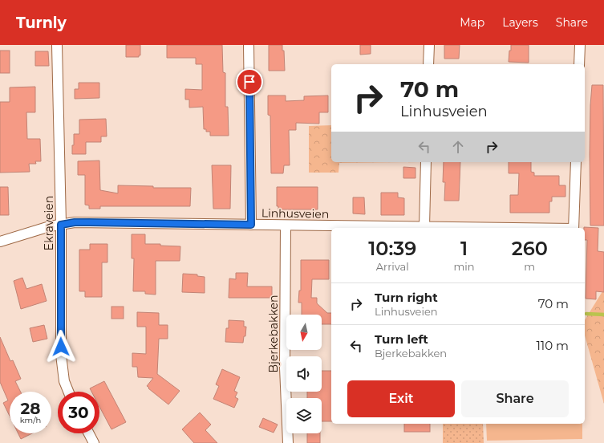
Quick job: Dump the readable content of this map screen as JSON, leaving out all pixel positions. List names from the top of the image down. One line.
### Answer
{"streets":{"street":["Linhusveien","Ekraveien","Bjerkebakken"]},"crossings":[["Linhusveien","Ekraveien"],["Linhusveien","Bjerkebakken"]],"north":"bottom","page":{"header":"Turnly","nav":["Map","Layers","Share"],"turn":["70 m","Linhusveien"],"eta":["10:39","Arrival","1","min","260","m"],"list":[{"name":"Turn right","note":"Linhusveien","value":"70 m"},{"name":"Turn left","note":"Bjerkebakken","value":"110 m"}],"buttons":["Exit","Share"],"speed":"28 km/h","limit":"30"}}
